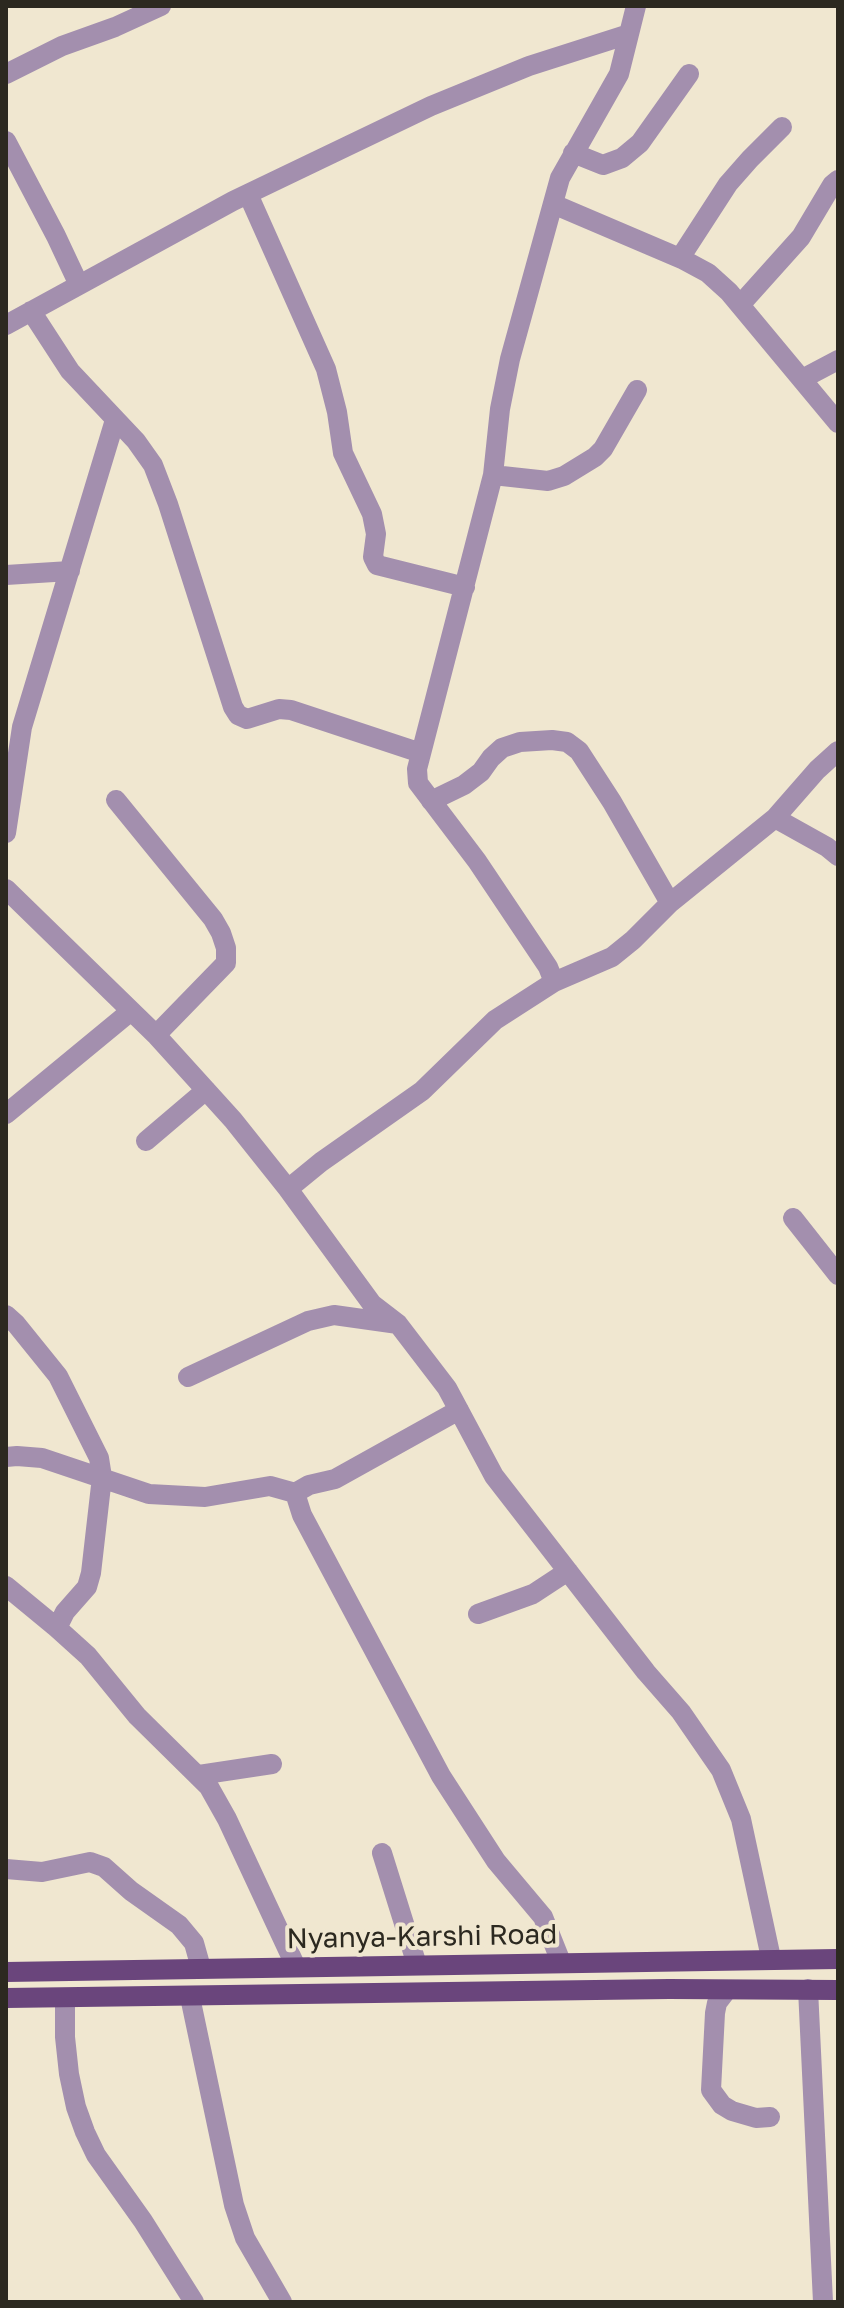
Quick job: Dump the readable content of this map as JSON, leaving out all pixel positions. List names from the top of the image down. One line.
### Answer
{"streets":{"main road":["Nyanya-Karshi Road"]}}
